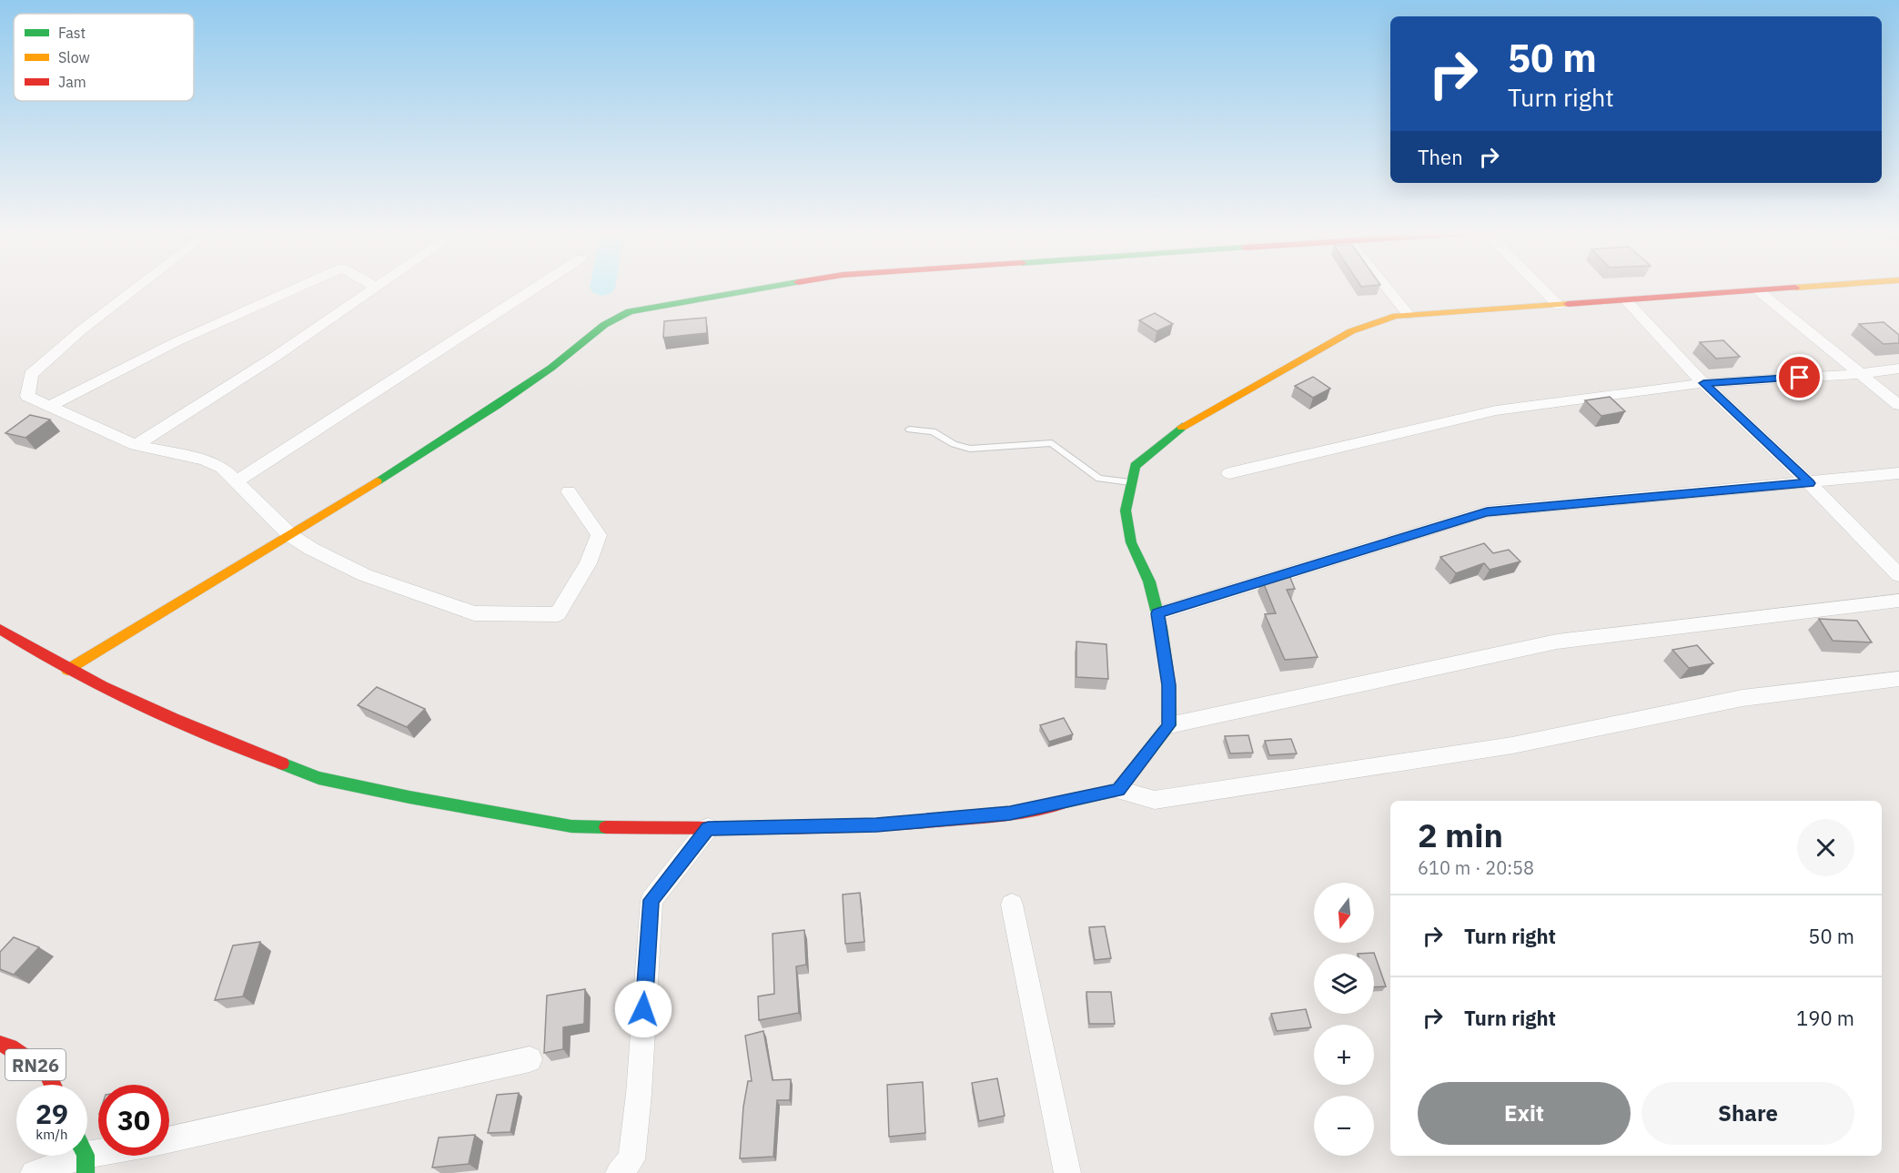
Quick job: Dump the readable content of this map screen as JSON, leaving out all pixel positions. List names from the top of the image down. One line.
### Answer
{"streets":{"street":["RN26"]},"legend":["Fast","Slow","Jam"],"north":"bottom","page":{"turn":["50 m","Turn right"],"then":"Then","heading":["2 min","610 m · 20:58"],"map_buttons":["+","−"],"list":[{"name":"Turn right","value":"50 m"},{"name":"Turn right","value":"190 m"}],"buttons":["Exit","Share"],"speed":"29 km/h","limit":"30"}}
